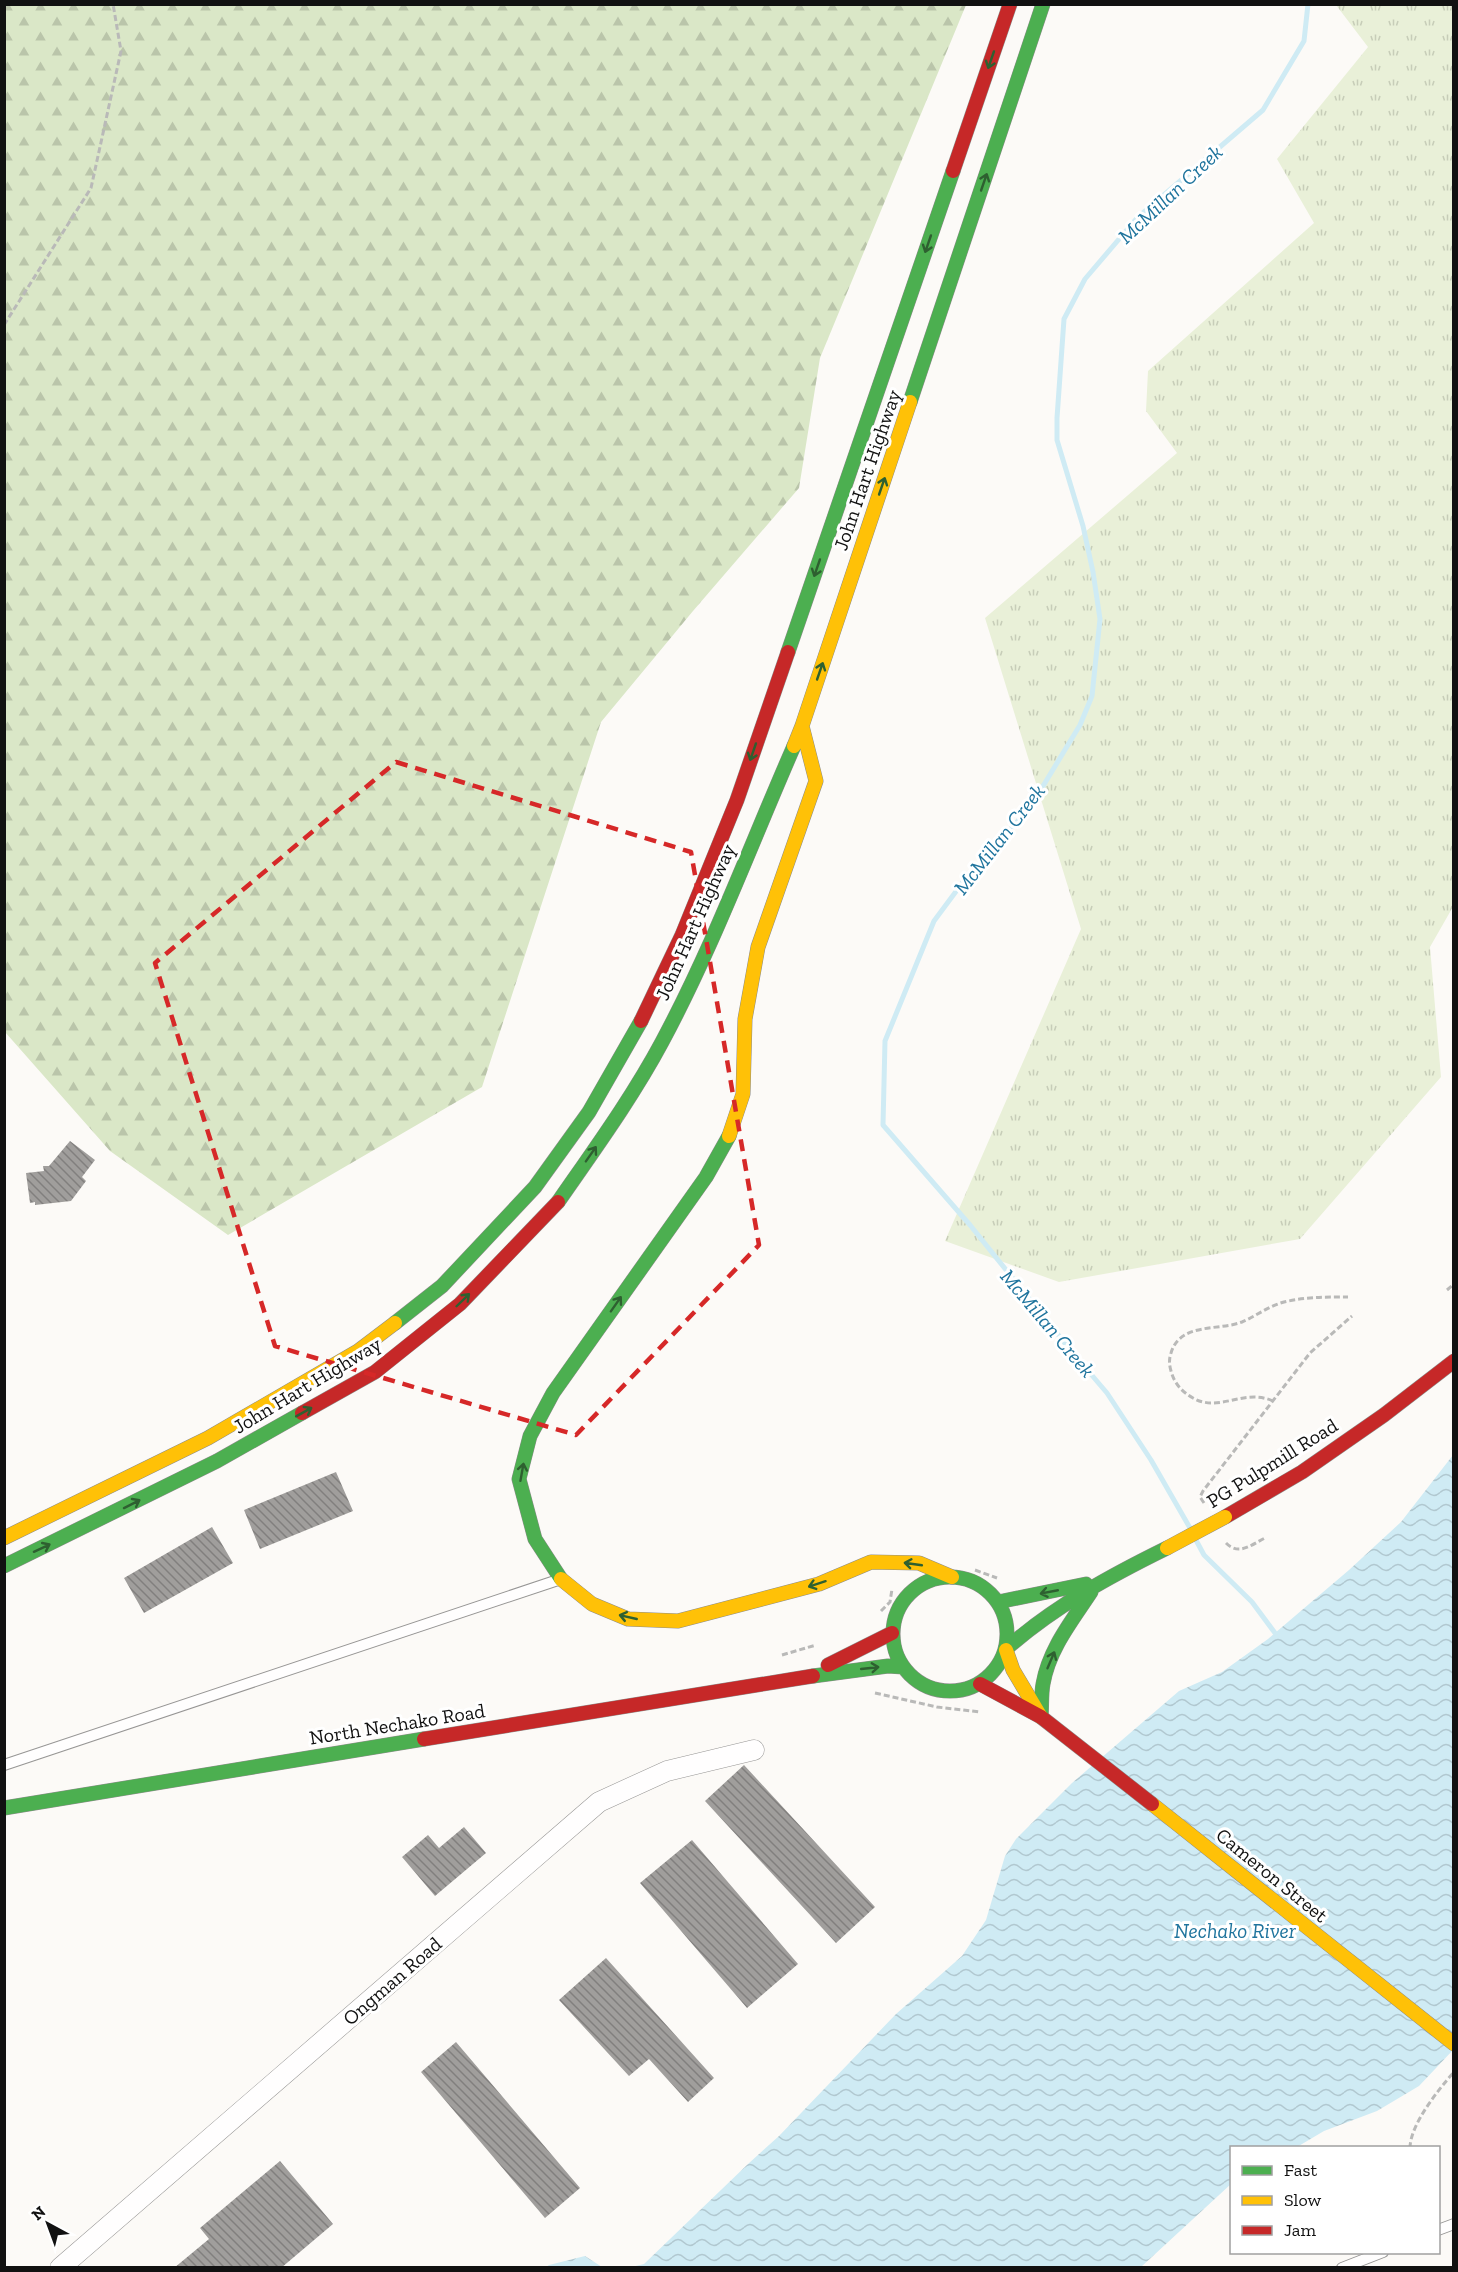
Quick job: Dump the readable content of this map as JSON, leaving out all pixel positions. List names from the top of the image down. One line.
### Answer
{"streets":{"main road":["John Hart Highway","PG Pulpmill Road","North Nechako Road","Cameron Street"],"street":["Ongman Road"]},"water":["McMillan Creek","Nechako River"],"legend":["Fast","Slow","Jam"],"north":"top left"}
